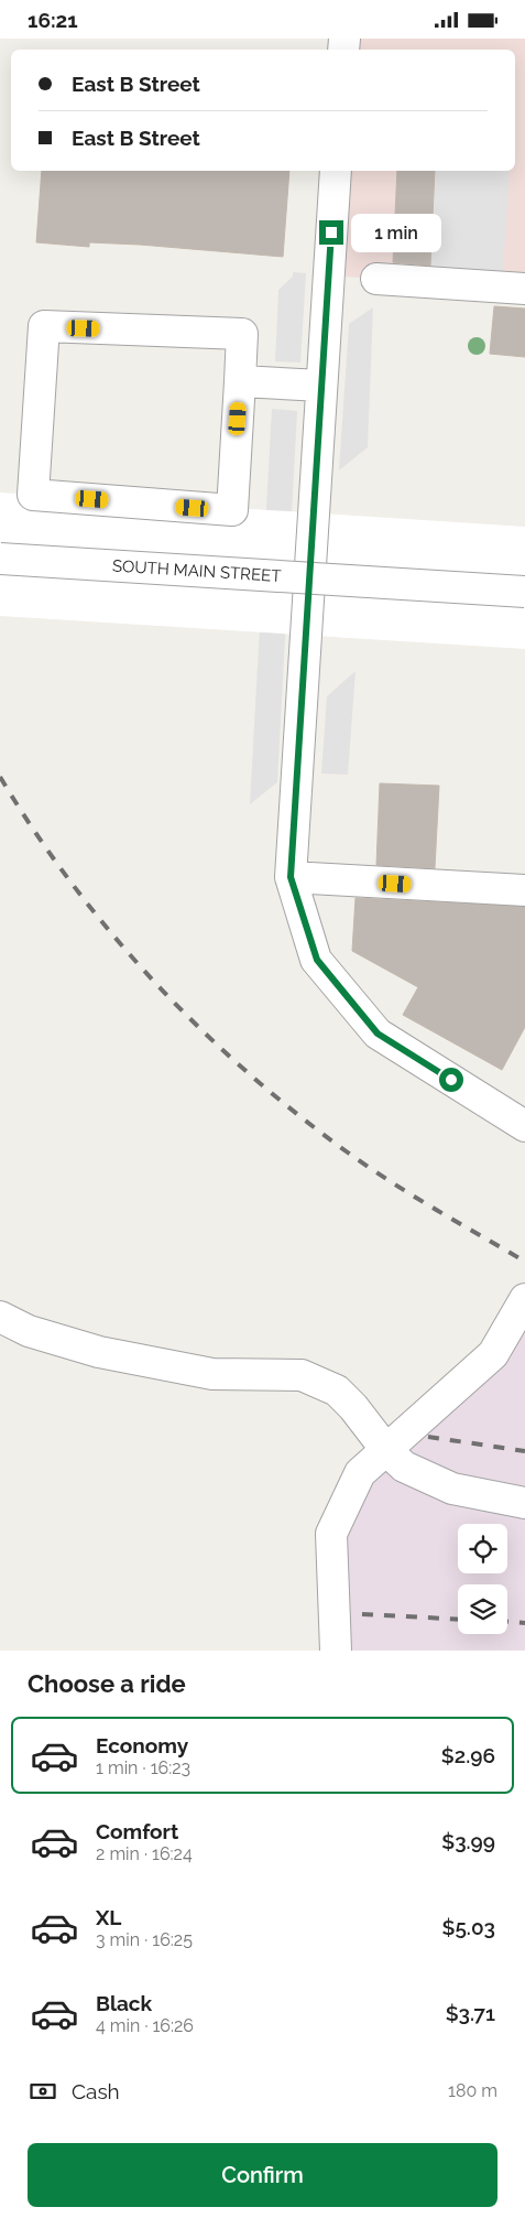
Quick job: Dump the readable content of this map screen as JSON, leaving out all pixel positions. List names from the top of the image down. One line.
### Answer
{"streets":{"street":["SOUTH MAIN STREET"]},"page":{"status":"16:21","banner":["East B Street","East B Street"],"bubble":"1 min","heading":"Choose a ride","list":[{"name":"Economy","note":"1 min · 16:23","value":"$2.96"},{"name":"Comfort","note":"2 min · 16:24","value":"$3.99"},{"name":"XL","note":"3 min · 16:25","value":"$5.03"},{"name":"Black","note":"4 min · 16:26","value":"$3.71"}],"pay":["Cash","180 m"],"buttons":"Confirm"}}
